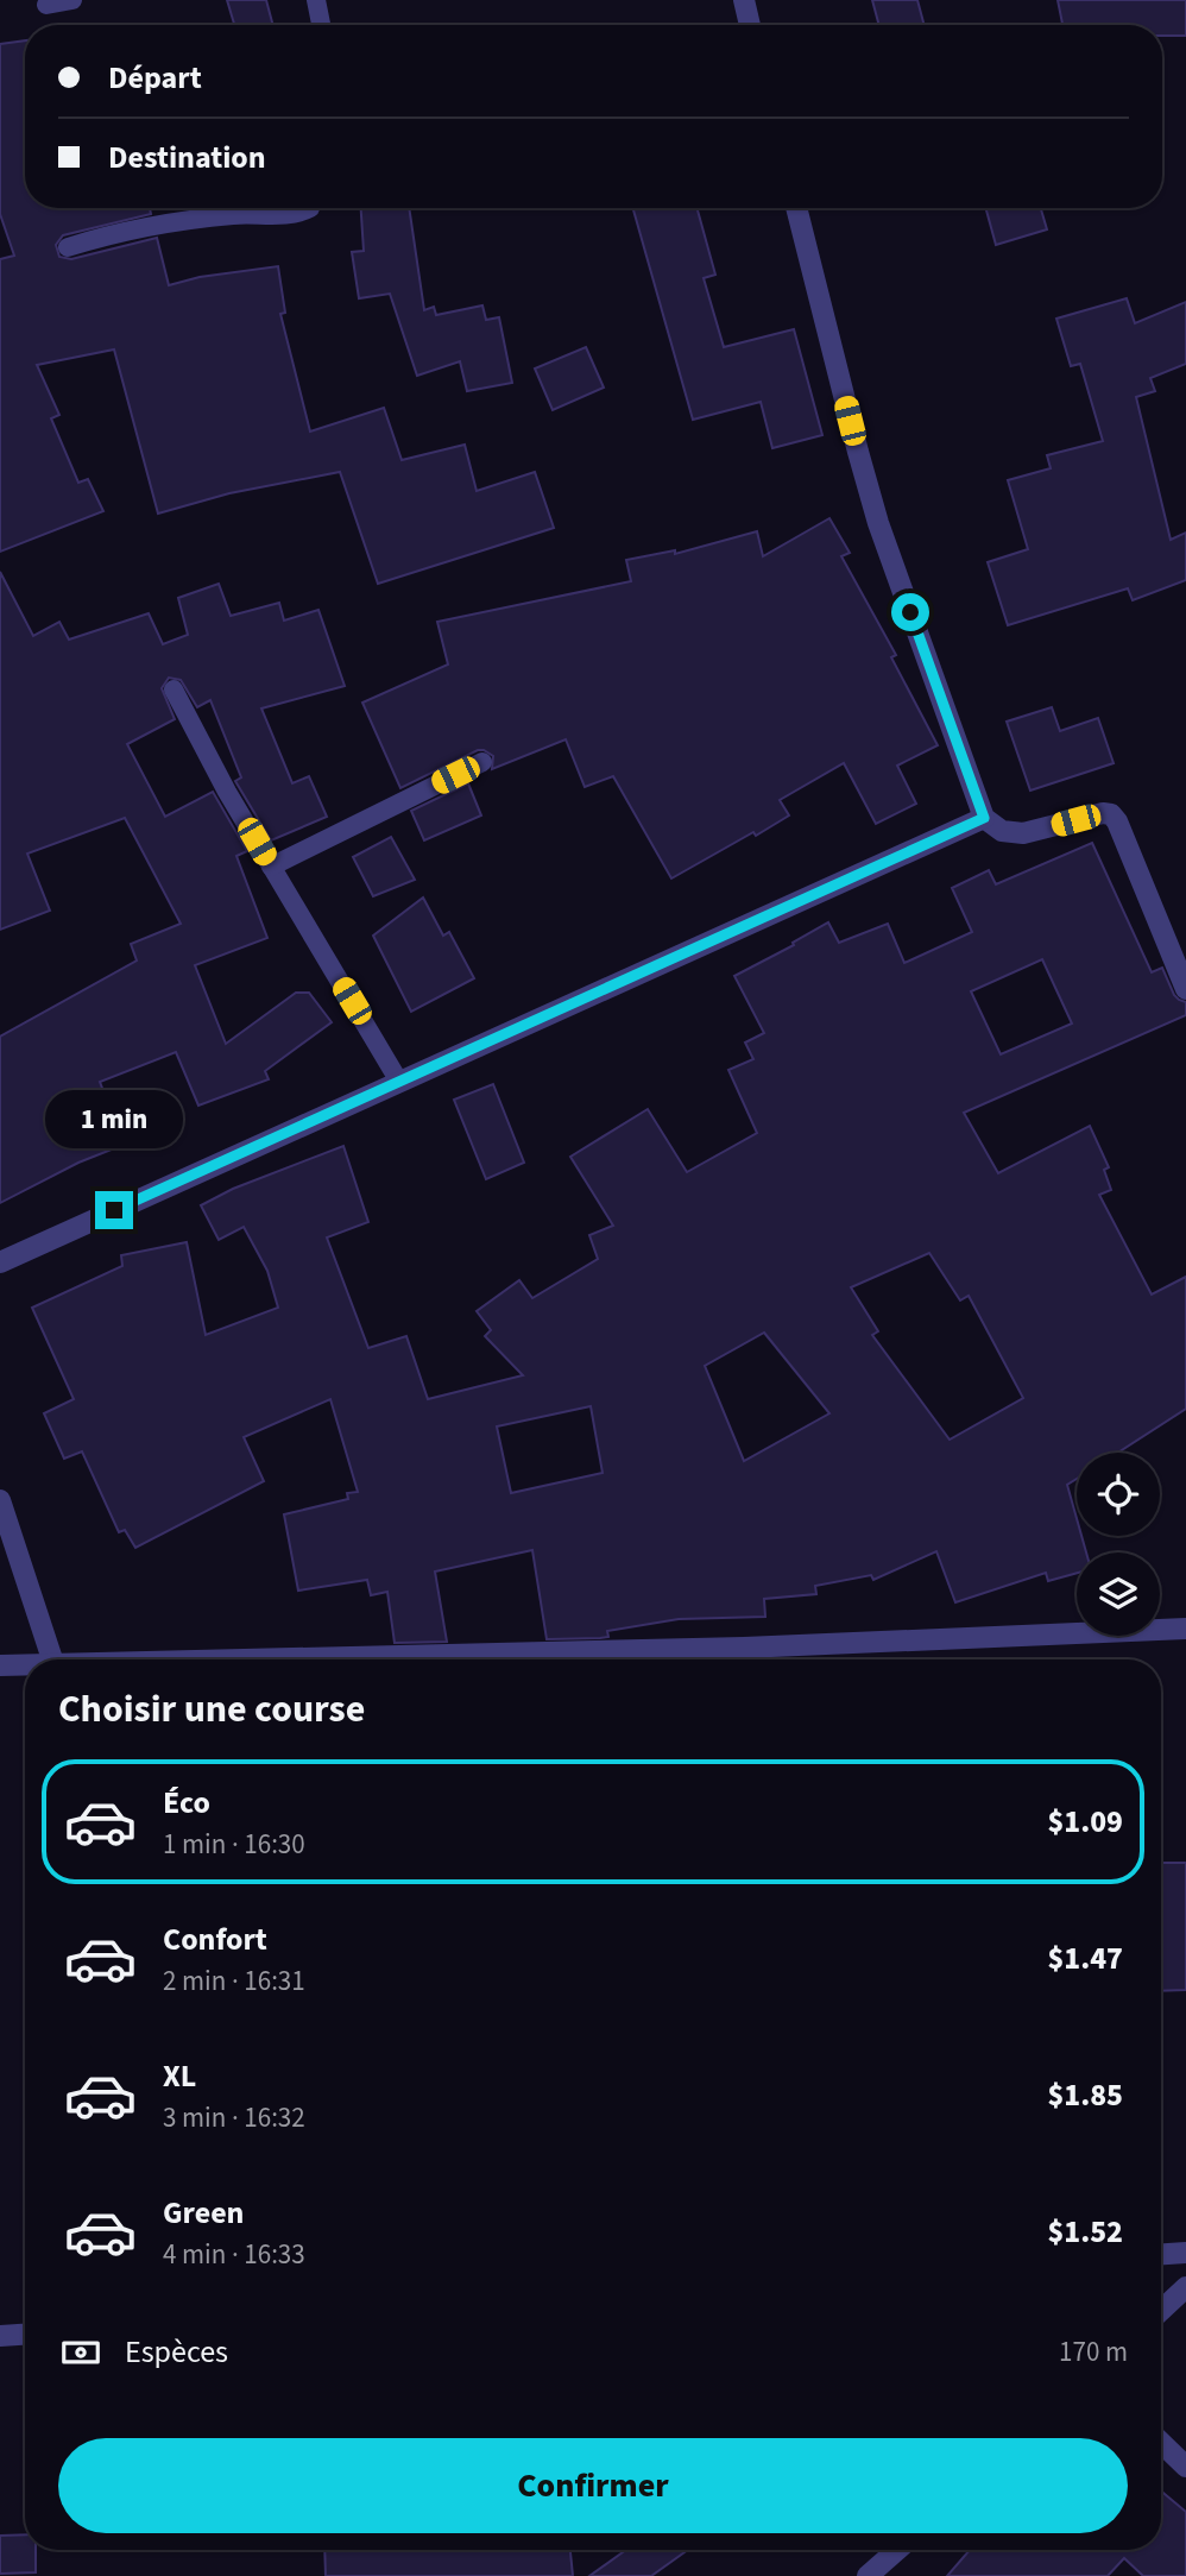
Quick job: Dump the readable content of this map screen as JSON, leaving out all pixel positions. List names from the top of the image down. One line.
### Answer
{"page":{"banner":["Départ","Destination"],"bubble":"1 min","heading":"Choisir une course","list":[{"name":"Éco","note":"1 min · 16:30","value":"$1.09"},{"name":"Confort","note":"2 min · 16:31","value":"$1.47"},{"name":"XL","note":"3 min · 16:32","value":"$1.85"},{"name":"Green","note":"4 min · 16:33","value":"$1.52"}],"pay":["Espèces","170 m"],"buttons":"Confirmer"}}
